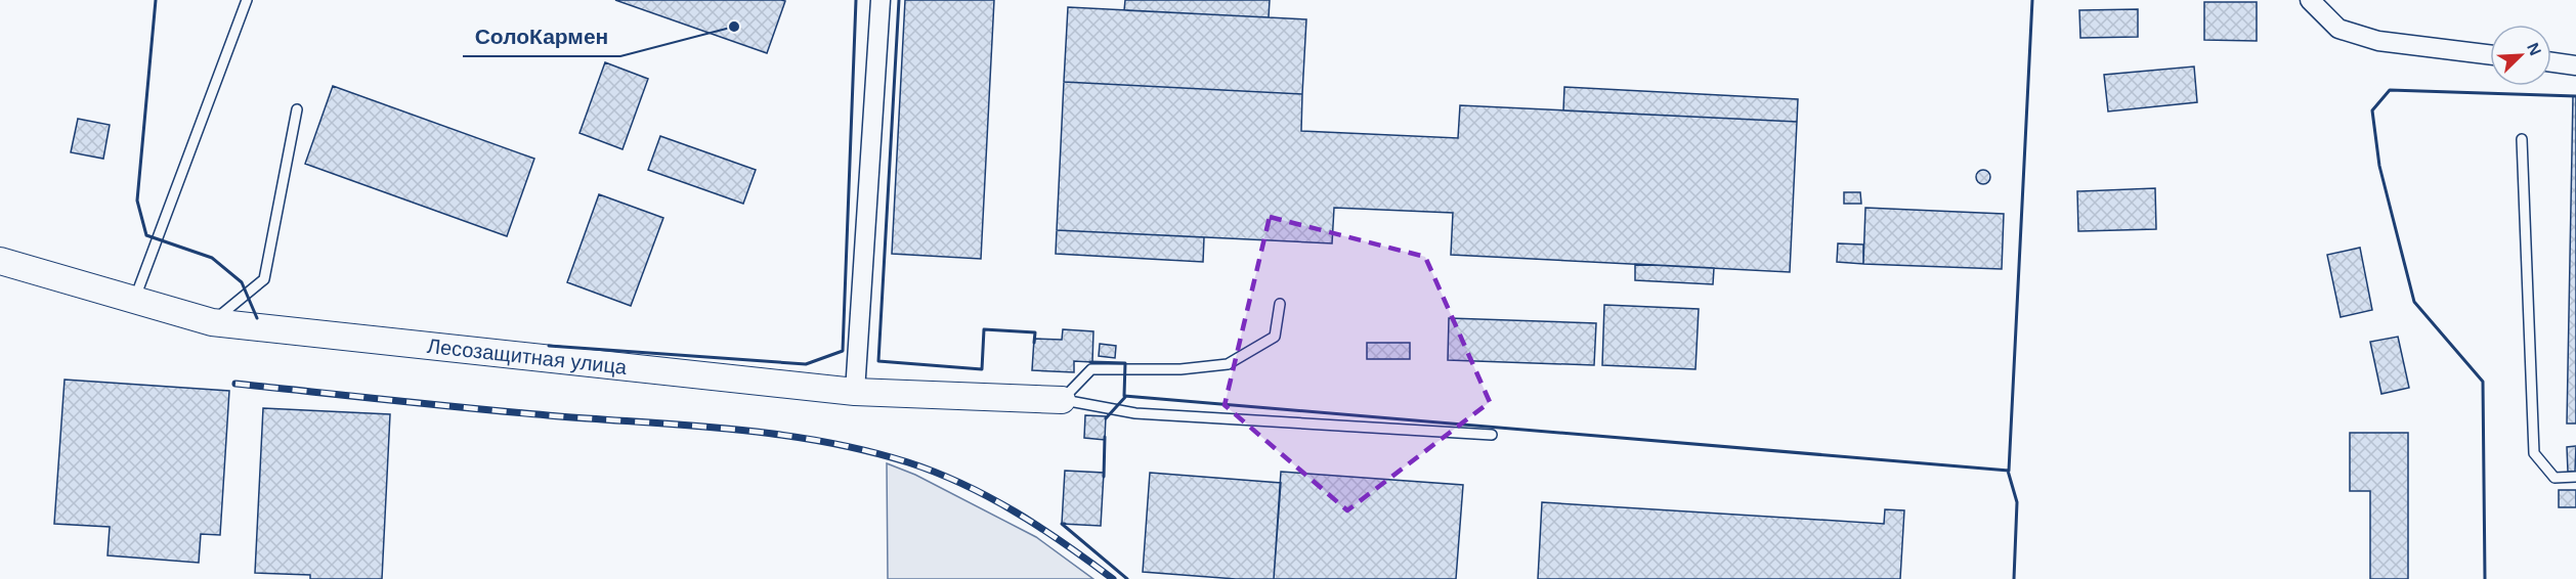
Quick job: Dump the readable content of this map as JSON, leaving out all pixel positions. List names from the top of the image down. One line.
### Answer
{"streets":{"street":["Лесозащитная улица"]},"places":["СолоКармен"],"north":"top right"}
